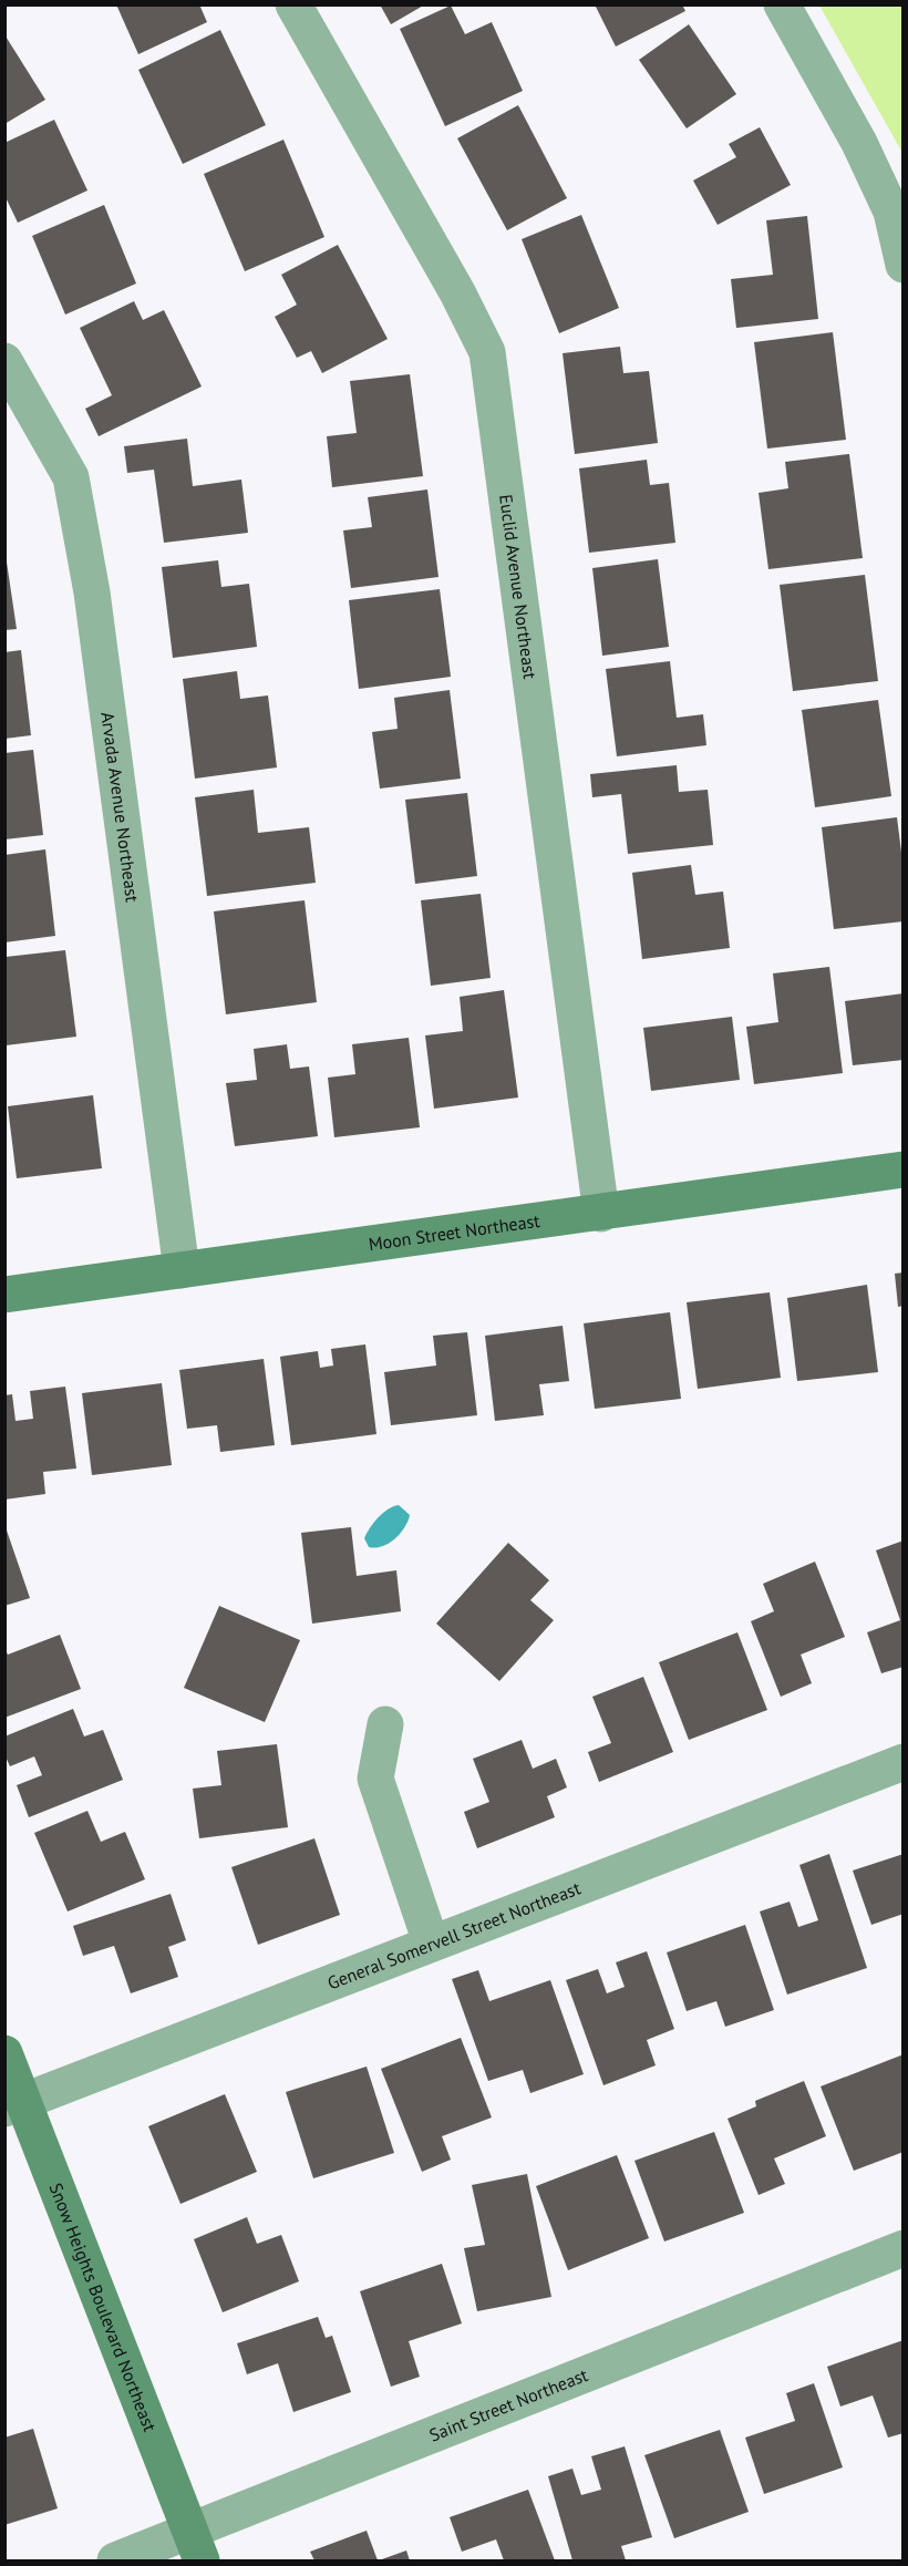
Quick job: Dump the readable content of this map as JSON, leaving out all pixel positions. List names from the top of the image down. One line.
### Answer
{"streets":{"street":["Euclid Avenue Northeast","Arvada Avenue Northeast","Moon Street Northeast","General Somervell Street Northeast","Snow Heights Boulevard Northeast","Saint Street Northeast"]},"crossings":[["Euclid Avenue Northeast","Moon Street Northeast"],["Arvada Avenue Northeast","Moon Street Northeast"],["General Somervell Street Northeast","Snow Heights Boulevard Northeast"],["Snow Heights Boulevard Northeast","Saint Street Northeast"]]}
